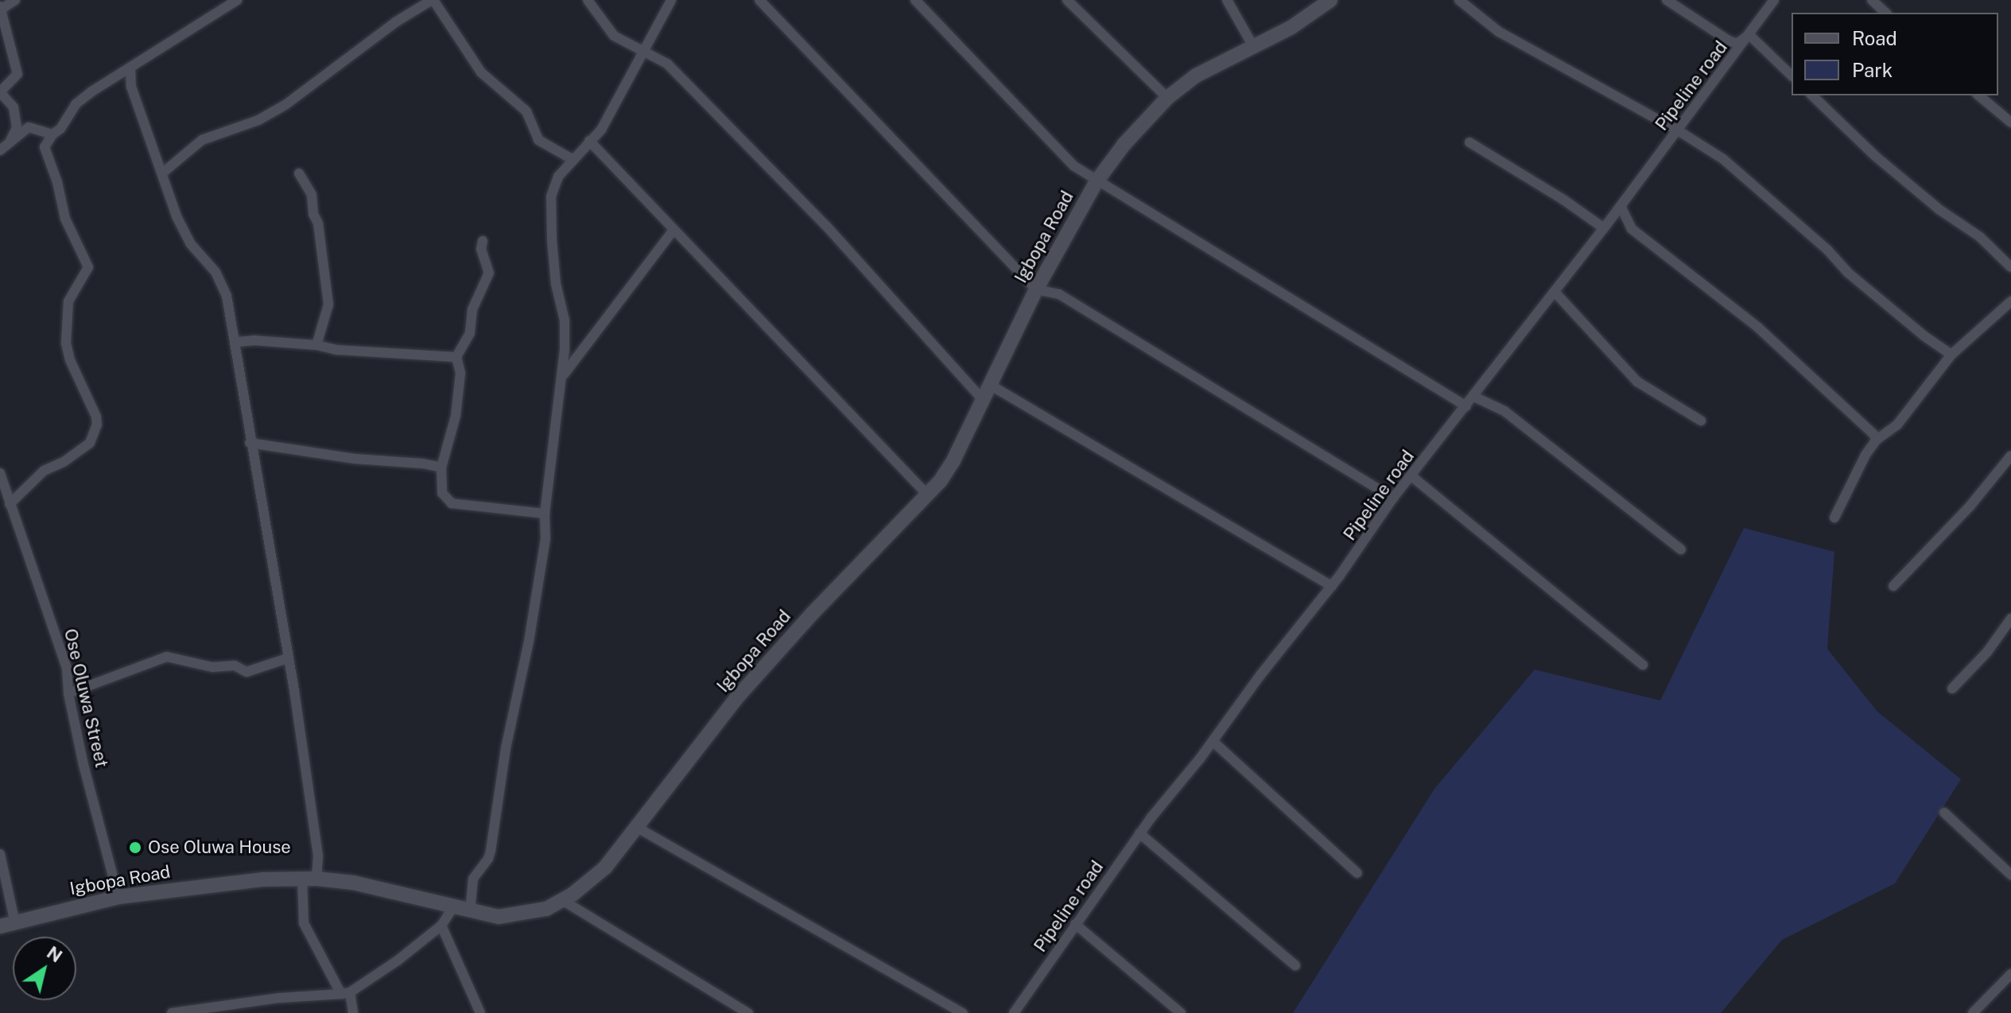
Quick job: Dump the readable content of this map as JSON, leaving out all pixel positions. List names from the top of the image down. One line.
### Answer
{"streets":{"street":["Pipeline road","Igbopa Road","Ose Oluwa Street"]},"crossings":[["Igbopa Road","Ose Oluwa Street"]],"places":["Ose Oluwa House"],"legend":["Road","Park"],"north":"top right"}
